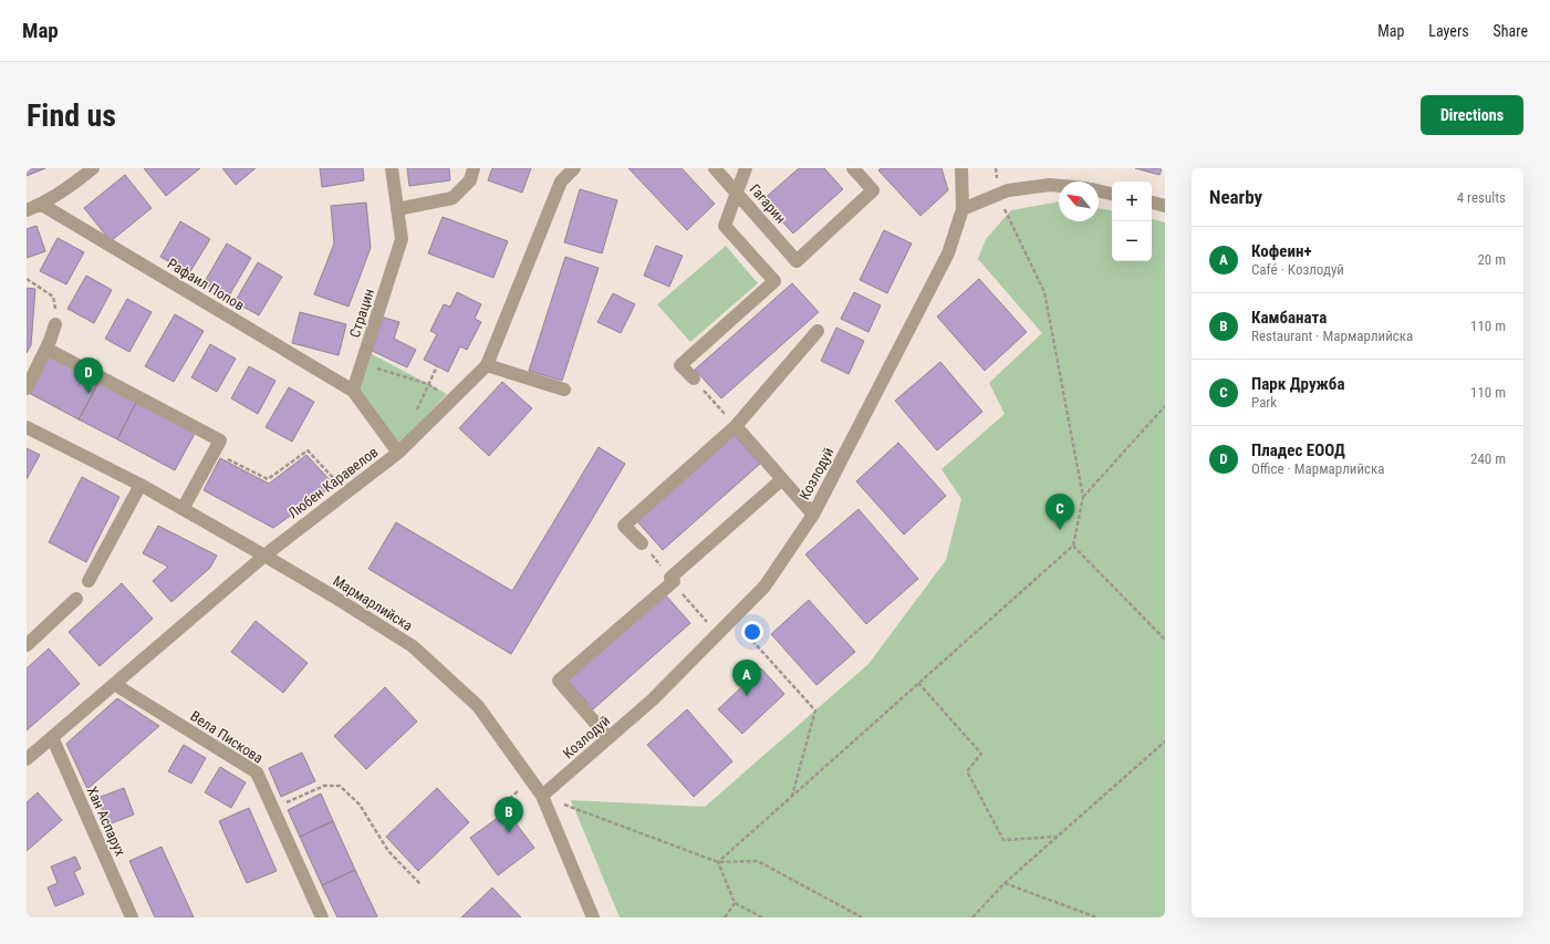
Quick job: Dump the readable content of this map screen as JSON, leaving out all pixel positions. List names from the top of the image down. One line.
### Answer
{"streets":{"street":["Гагарин","Рафаил Попов","Страцин","Козлодуй","Любен Каравелов","Мармарлийска","Вела Пискова","Хан Аспарух"]},"crossings":[["Рафаил Попов","Страцин"],["Козлодуй","Мармарлийска"],["Любен Каравелов","Мармарлийска"],["Любен Каравелов","Вела Пискова"],["Любен Каравелов","Хан Аспарух"]],"north":"top left","page":{"header":"Map","nav":["Map","Layers","Share"],"buttons":"Directions","title":"Find us","heading":["Nearby","4 results"],"map_buttons":["+","−"],"list":[{"mark":"A","name":"Кофеин+","note":"Café · Козлодуй","value":"20 m"},{"mark":"B","name":"Камбаната","note":"Restaurant · Мармарлийска","value":"110 m"},{"mark":"C","name":"Парк Дружба","note":"Park","value":"110 m"},{"mark":"D","name":"Пладес ЕООД","note":"Office · Мармарлийска","value":"240 m"}],"pins":["D","C","A","B"]}}
